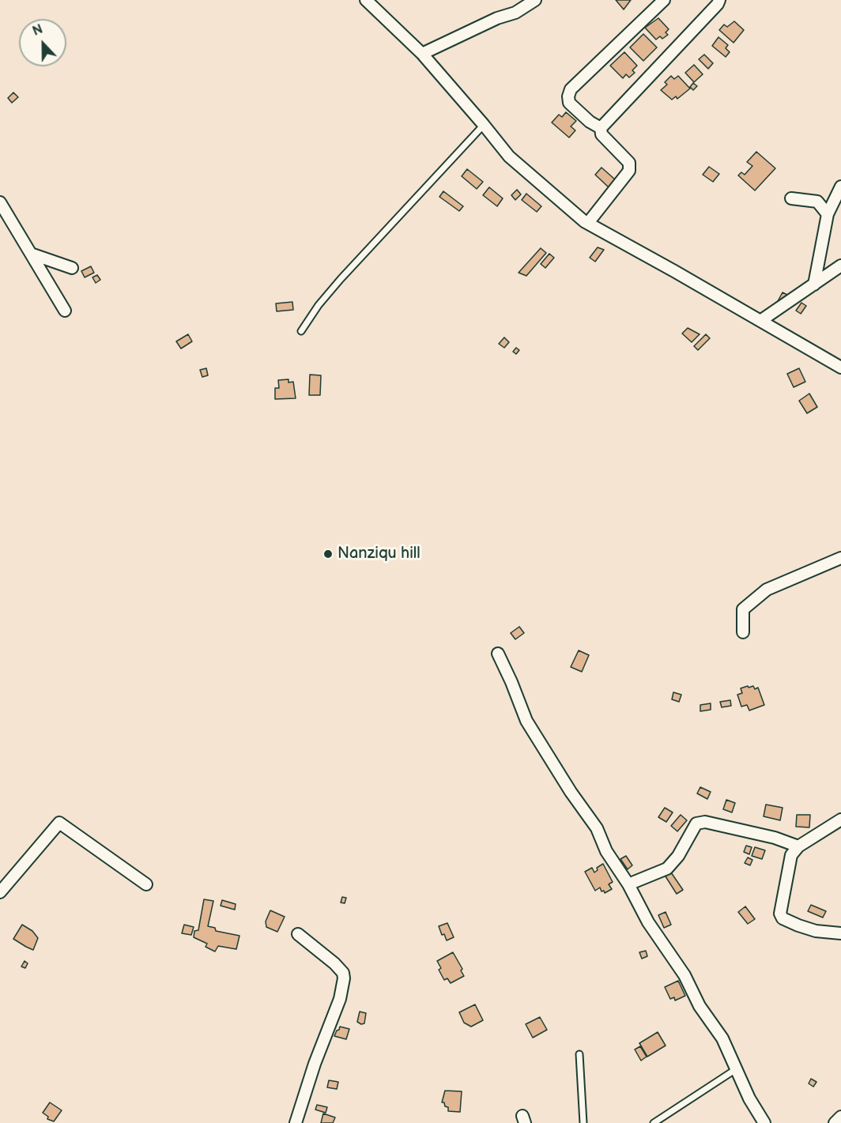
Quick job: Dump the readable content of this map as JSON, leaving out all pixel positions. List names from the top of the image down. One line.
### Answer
{"places":["Nanziqu hill"],"north":"top"}
